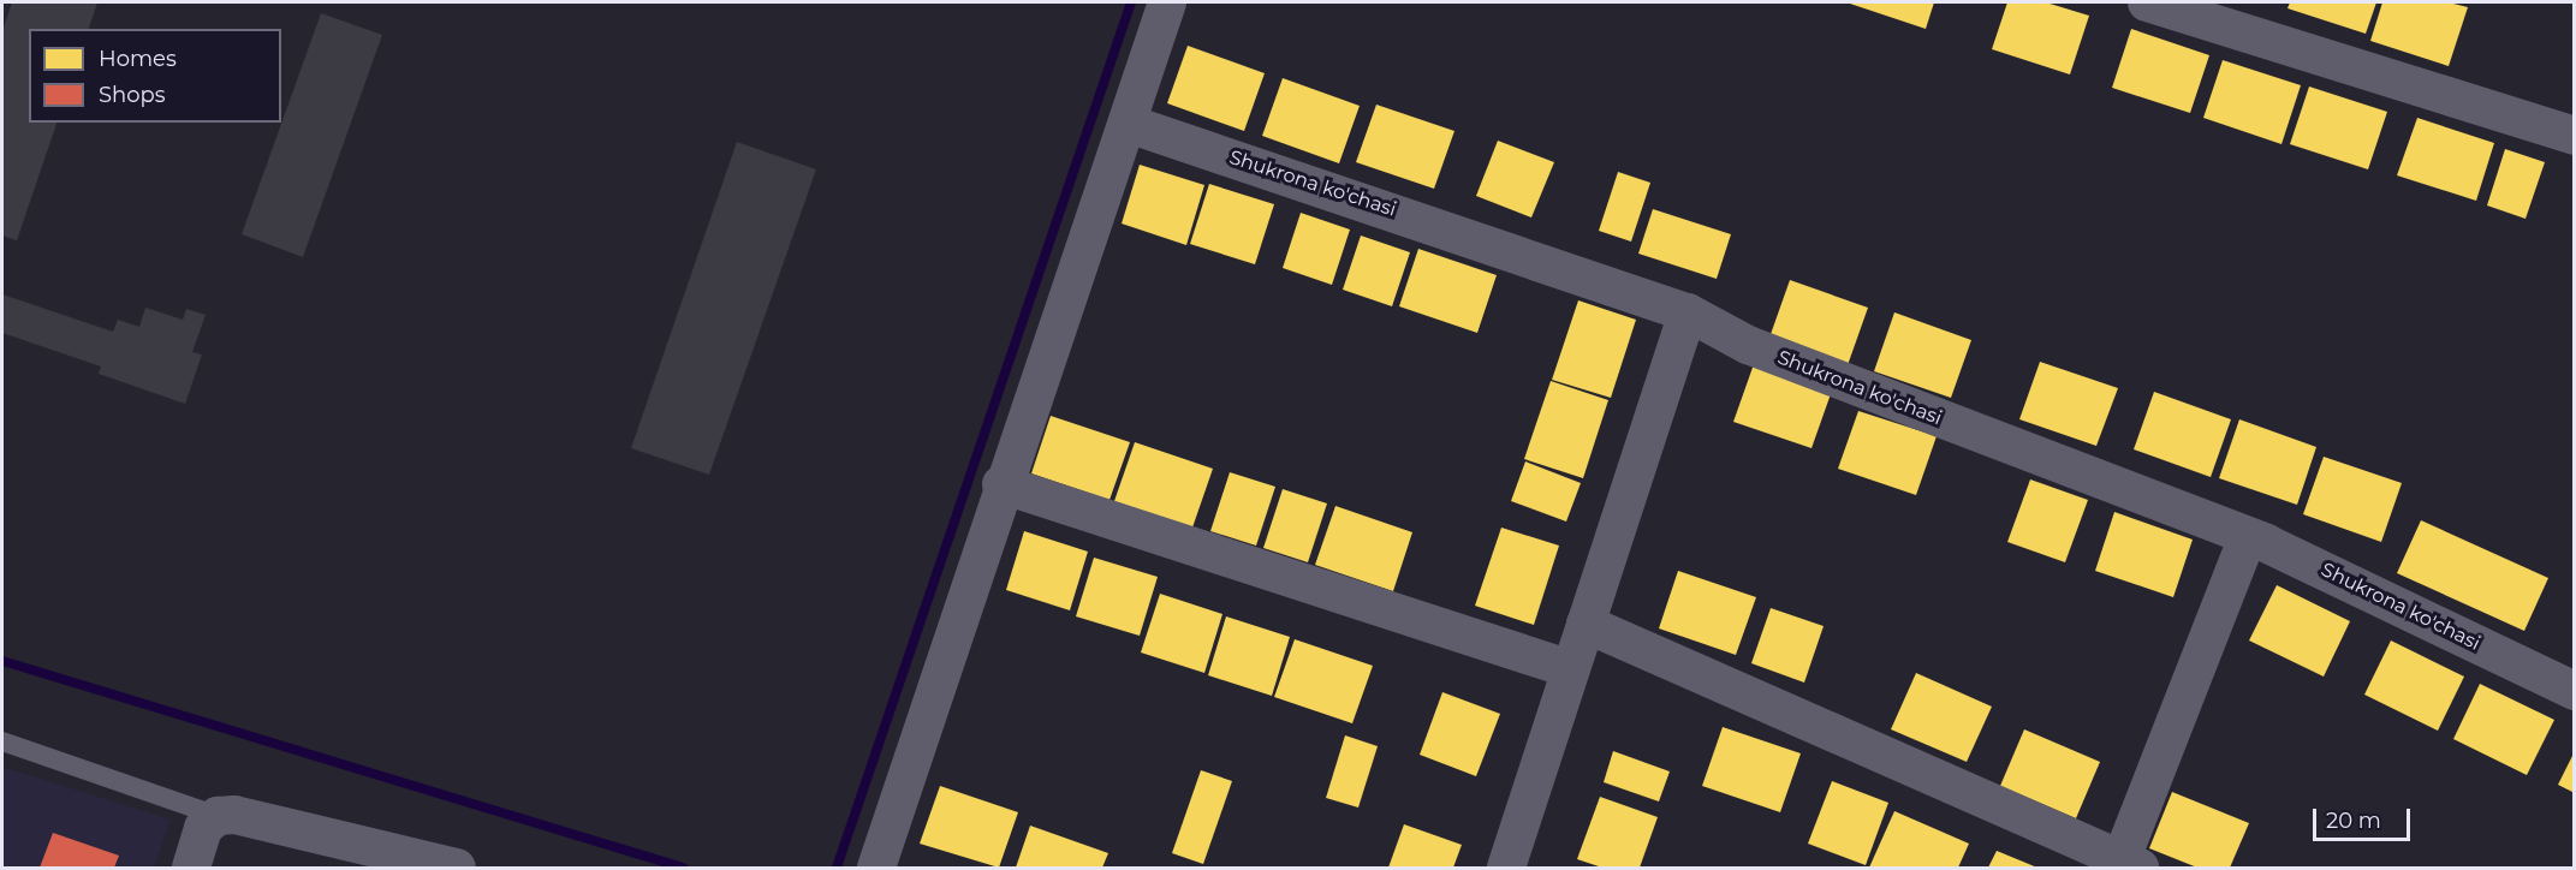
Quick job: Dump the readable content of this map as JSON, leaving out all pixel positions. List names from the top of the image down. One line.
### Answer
{"streets":{"street":["Shukrona ko'chasi"]},"legend":["Homes","Shops"],"scale_bar":"20 m"}
